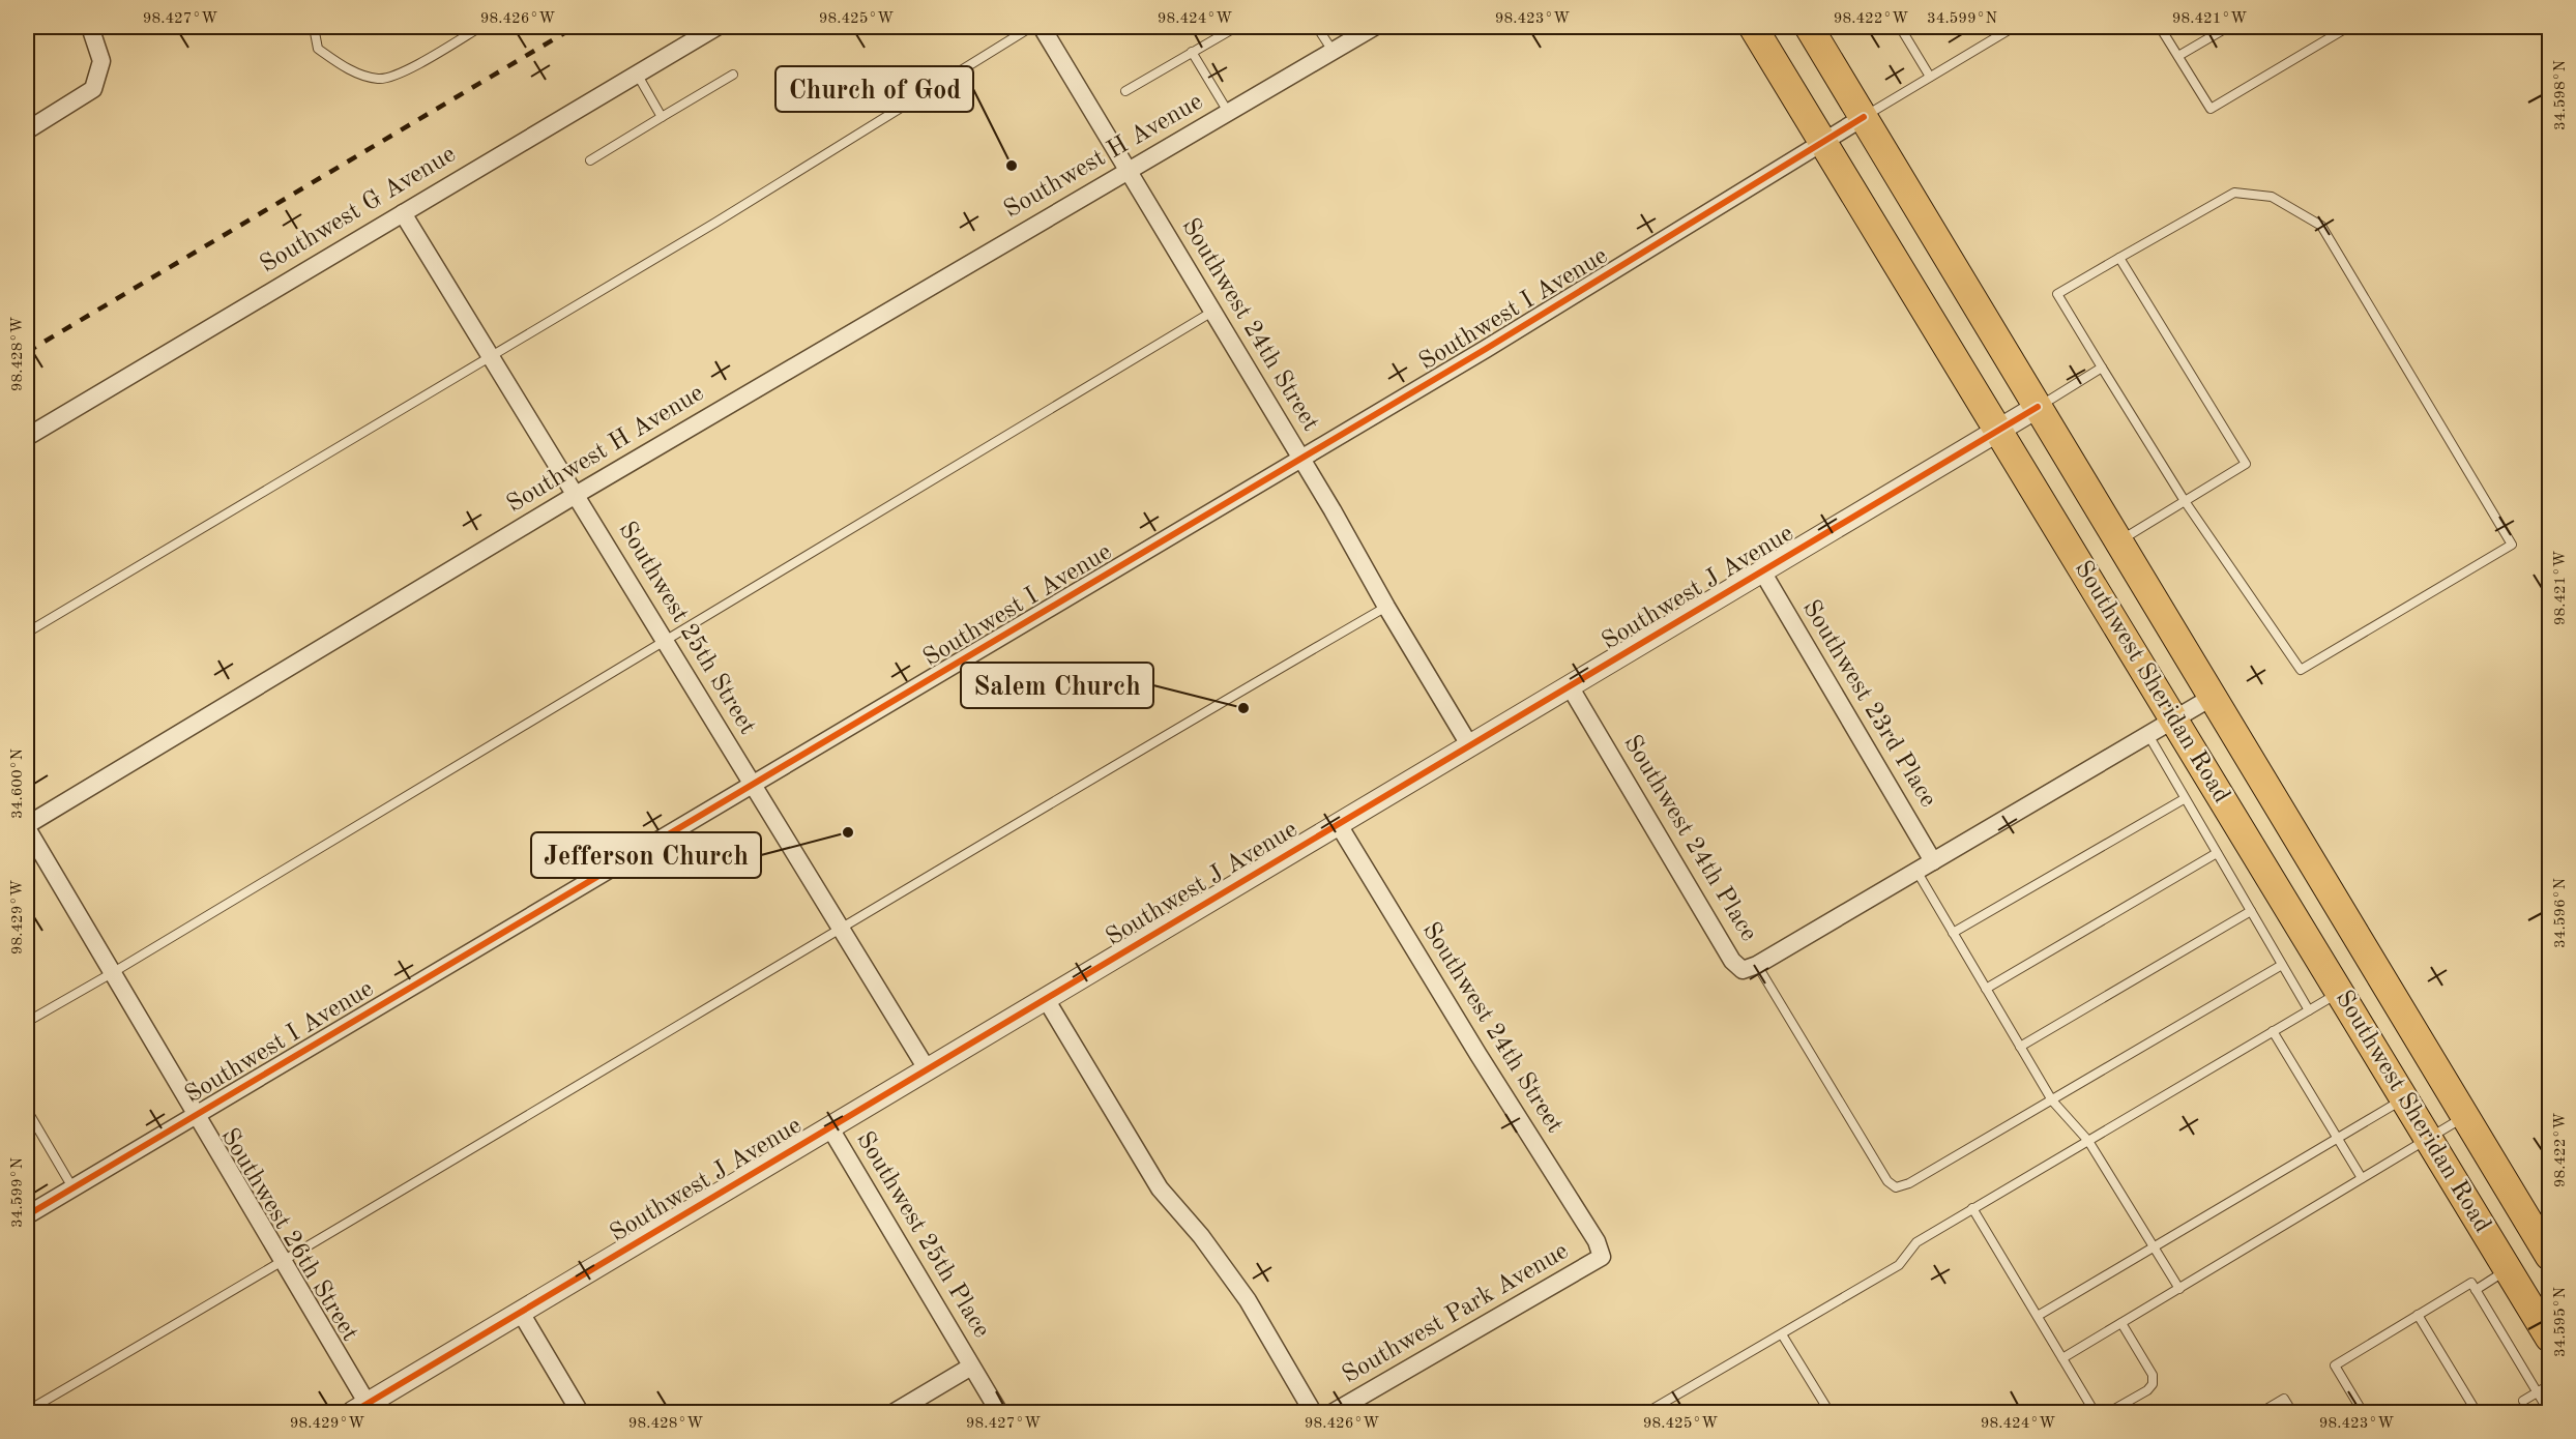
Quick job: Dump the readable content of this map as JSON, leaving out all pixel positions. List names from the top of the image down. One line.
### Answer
{"streets":{"main road":["Southwest Sheridan Road"],"street":["Southwest H Avenue","Southwest G Avenue","Southwest I Avenue","Southwest 24th Street","Southwest J Avenue","Southwest 25th Street","Southwest 23rd Place","Southwest 24th Place","Southwest 26th Street","Southwest 25th Place","Southwest Park Avenue"]},"crossings":[["Southwest H Avenue","Southwest 24th Street"],["Southwest H Avenue","Southwest 25th Street"],["Southwest H Avenue","Southwest 26th Street"],["Southwest G Avenue","Southwest 25th Street"],["Southwest I Avenue","Southwest 24th Street"],["Southwest I Avenue","Southwest 25th Street"],["Southwest I Avenue","Southwest Sheridan Road"],["Southwest I Avenue","Southwest 26th Street"],["Southwest 24th Street","Southwest J Avenue"],["Southwest 24th Street","Southwest Park Avenue"],["Southwest J Avenue","Southwest 25th Street"],["Southwest J Avenue","Southwest Sheridan Road"],["Southwest J Avenue","Southwest 23rd Place"],["Southwest J Avenue","Southwest 24th Place"],["Southwest J Avenue","Southwest 26th Street"],["Southwest J Avenue","Southwest 25th Place"],["Southwest Sheridan Road","Southwest 24th Place"],["Southwest 23rd Place","Southwest 24th Place"]],"places":["Church of God","Salem Church","Jefferson Church"],"coordinates":["98.427°W","98.426°W","98.425°W","98.424°W","98.423°W","98.422°W","34.599°N","98.421°W","34.598°N","98.428°W","34.600°N","34.596°N","98.429°W","34.595°N"]}
